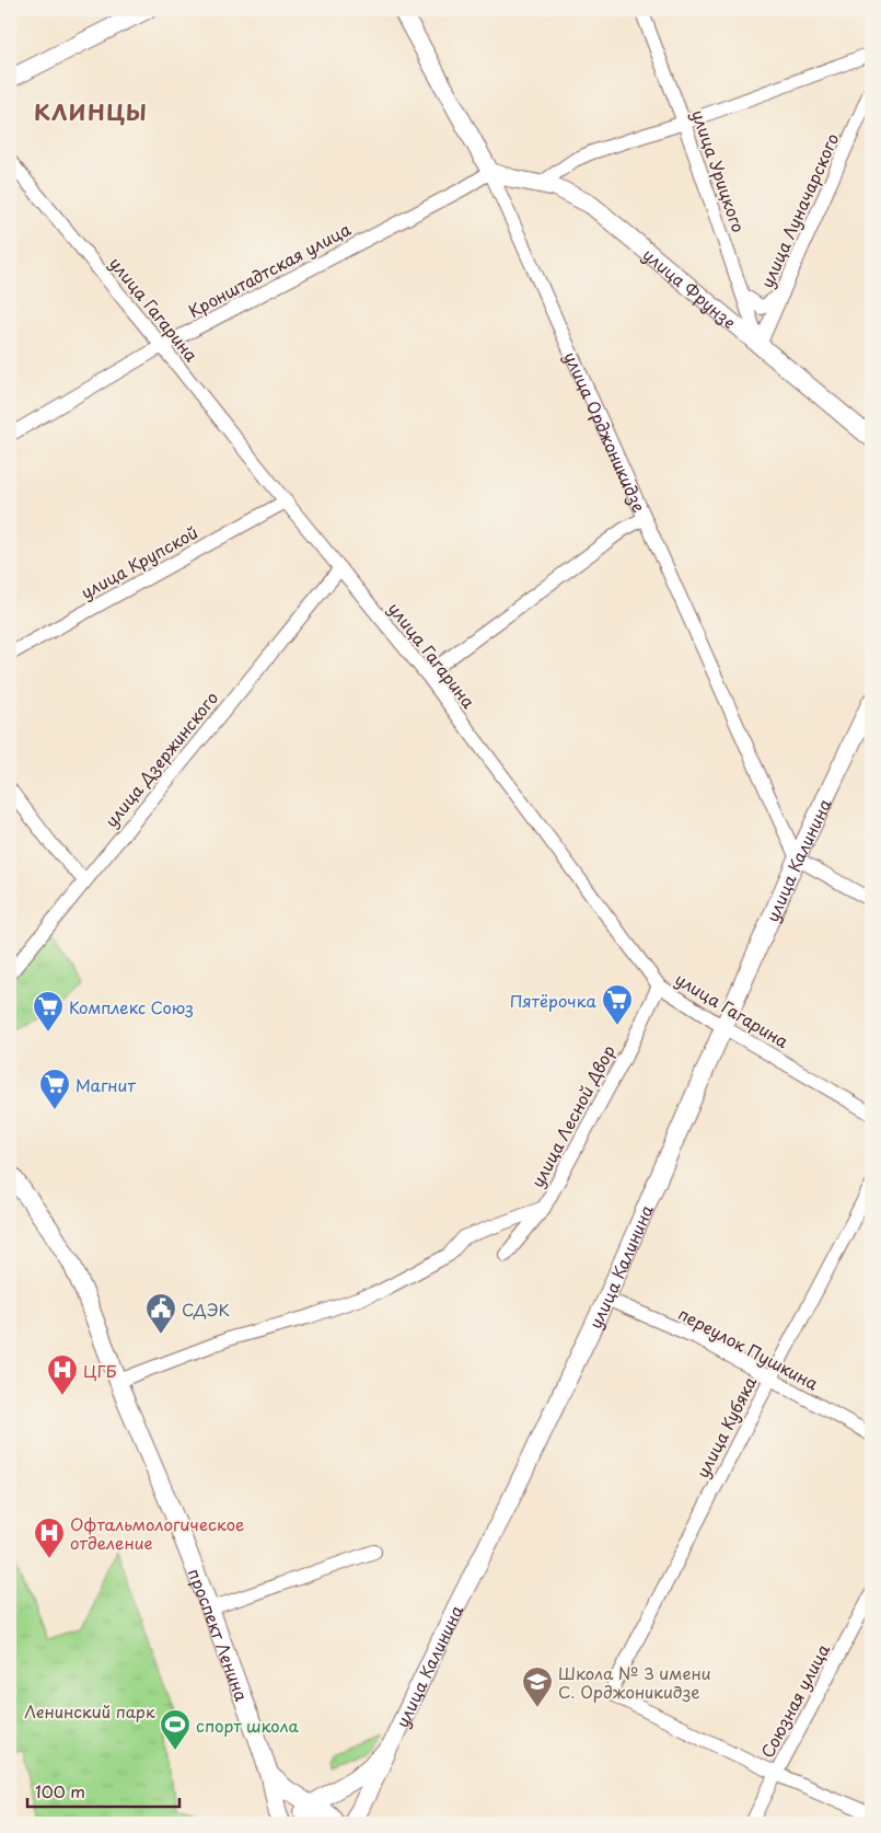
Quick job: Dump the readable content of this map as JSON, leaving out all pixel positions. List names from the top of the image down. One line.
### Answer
{"streets":{"main road":["улица Фрунзе","улица Орджоникидзе","улица Калинина","проспект Ленина"],"street":["улица Урицкого","улица Луначарского","Кронштадтская улица","улица Гагарина","улица Крупской","улица Дзержинского","улица Лесной Двор","переулок Пушкина","улица Кубяка","Союзная улица"]},"crossings":[["улица Урицкого","улица Луначарского"],["улица Урицкого","улица Фрунзе"],["улица Луначарского","улица Фрунзе"],["Кронштадтская улица","улица Фрунзе"],["Кронштадтская улица","улица Гагарина"],["Кронштадтская улица","улица Орджоникидзе"],["улица Фрунзе","улица Орджоникидзе"],["улица Гагарина","улица Крупской"],["улица Гагарина","улица Дзержинского"],["улица Гагарина","улица Калинина"],["улица Гагарина","улица Лесной Двор"],["улица Орджоникидзе","улица Калинина"],["улица Калинина","переулок Пушкина"],["переулок Пушкина","улица Кубяка"],["улица Кубяка","Союзная улица"]],"districts":["КЛИНЦЫ"],"parks":["Ленинский парк"],"places":{"supermarket":["Пятёрочка","Комплекс Союз","Магнит"],"public building":["СДЭК"],"hospital":["ЦГБ","Офтальмологическое отделение"],"school or university":["Школа № 3 имени С. Орджоникидзе"],"sports":["спорт школа"]},"scale_bar":"100 m"}
